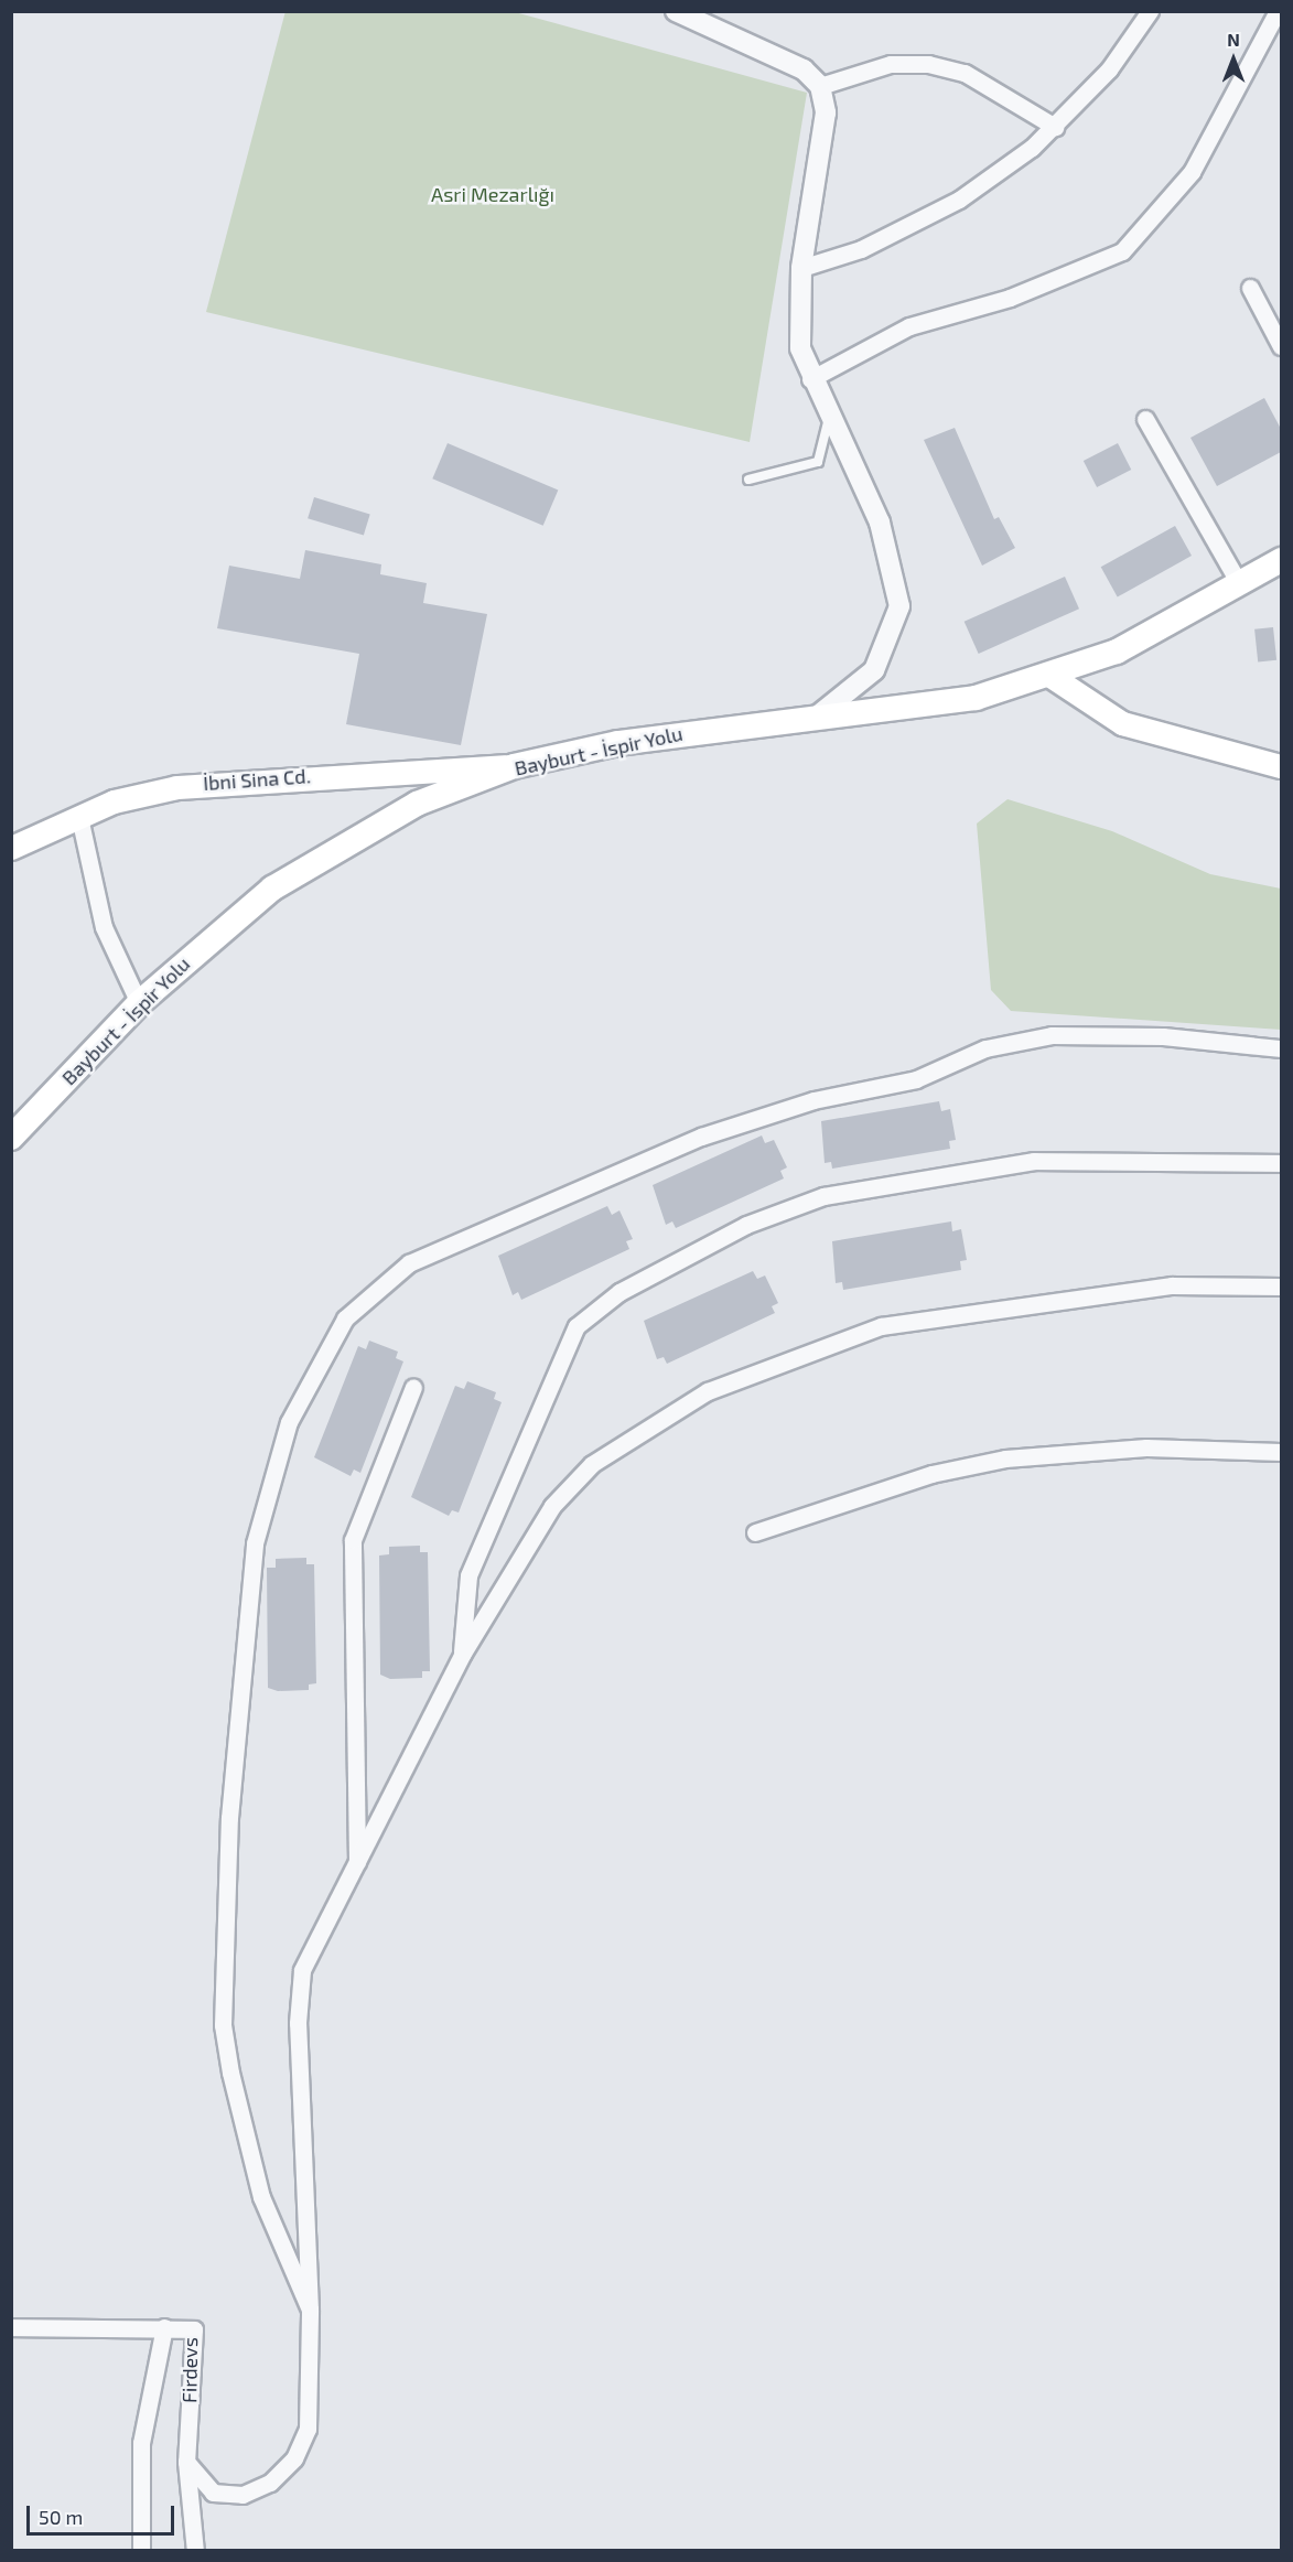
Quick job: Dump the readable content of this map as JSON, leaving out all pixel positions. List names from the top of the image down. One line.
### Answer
{"streets":{"main road":["Bayburt - İspir Yolu","İbni Sina Cd."],"street":["Firdevs"]},"crossings":[["Bayburt - İspir Yolu","İbni Sina Cd."]],"parks":["Asri Mezarlığı"],"scale_bar":"50 m","north":"top"}
